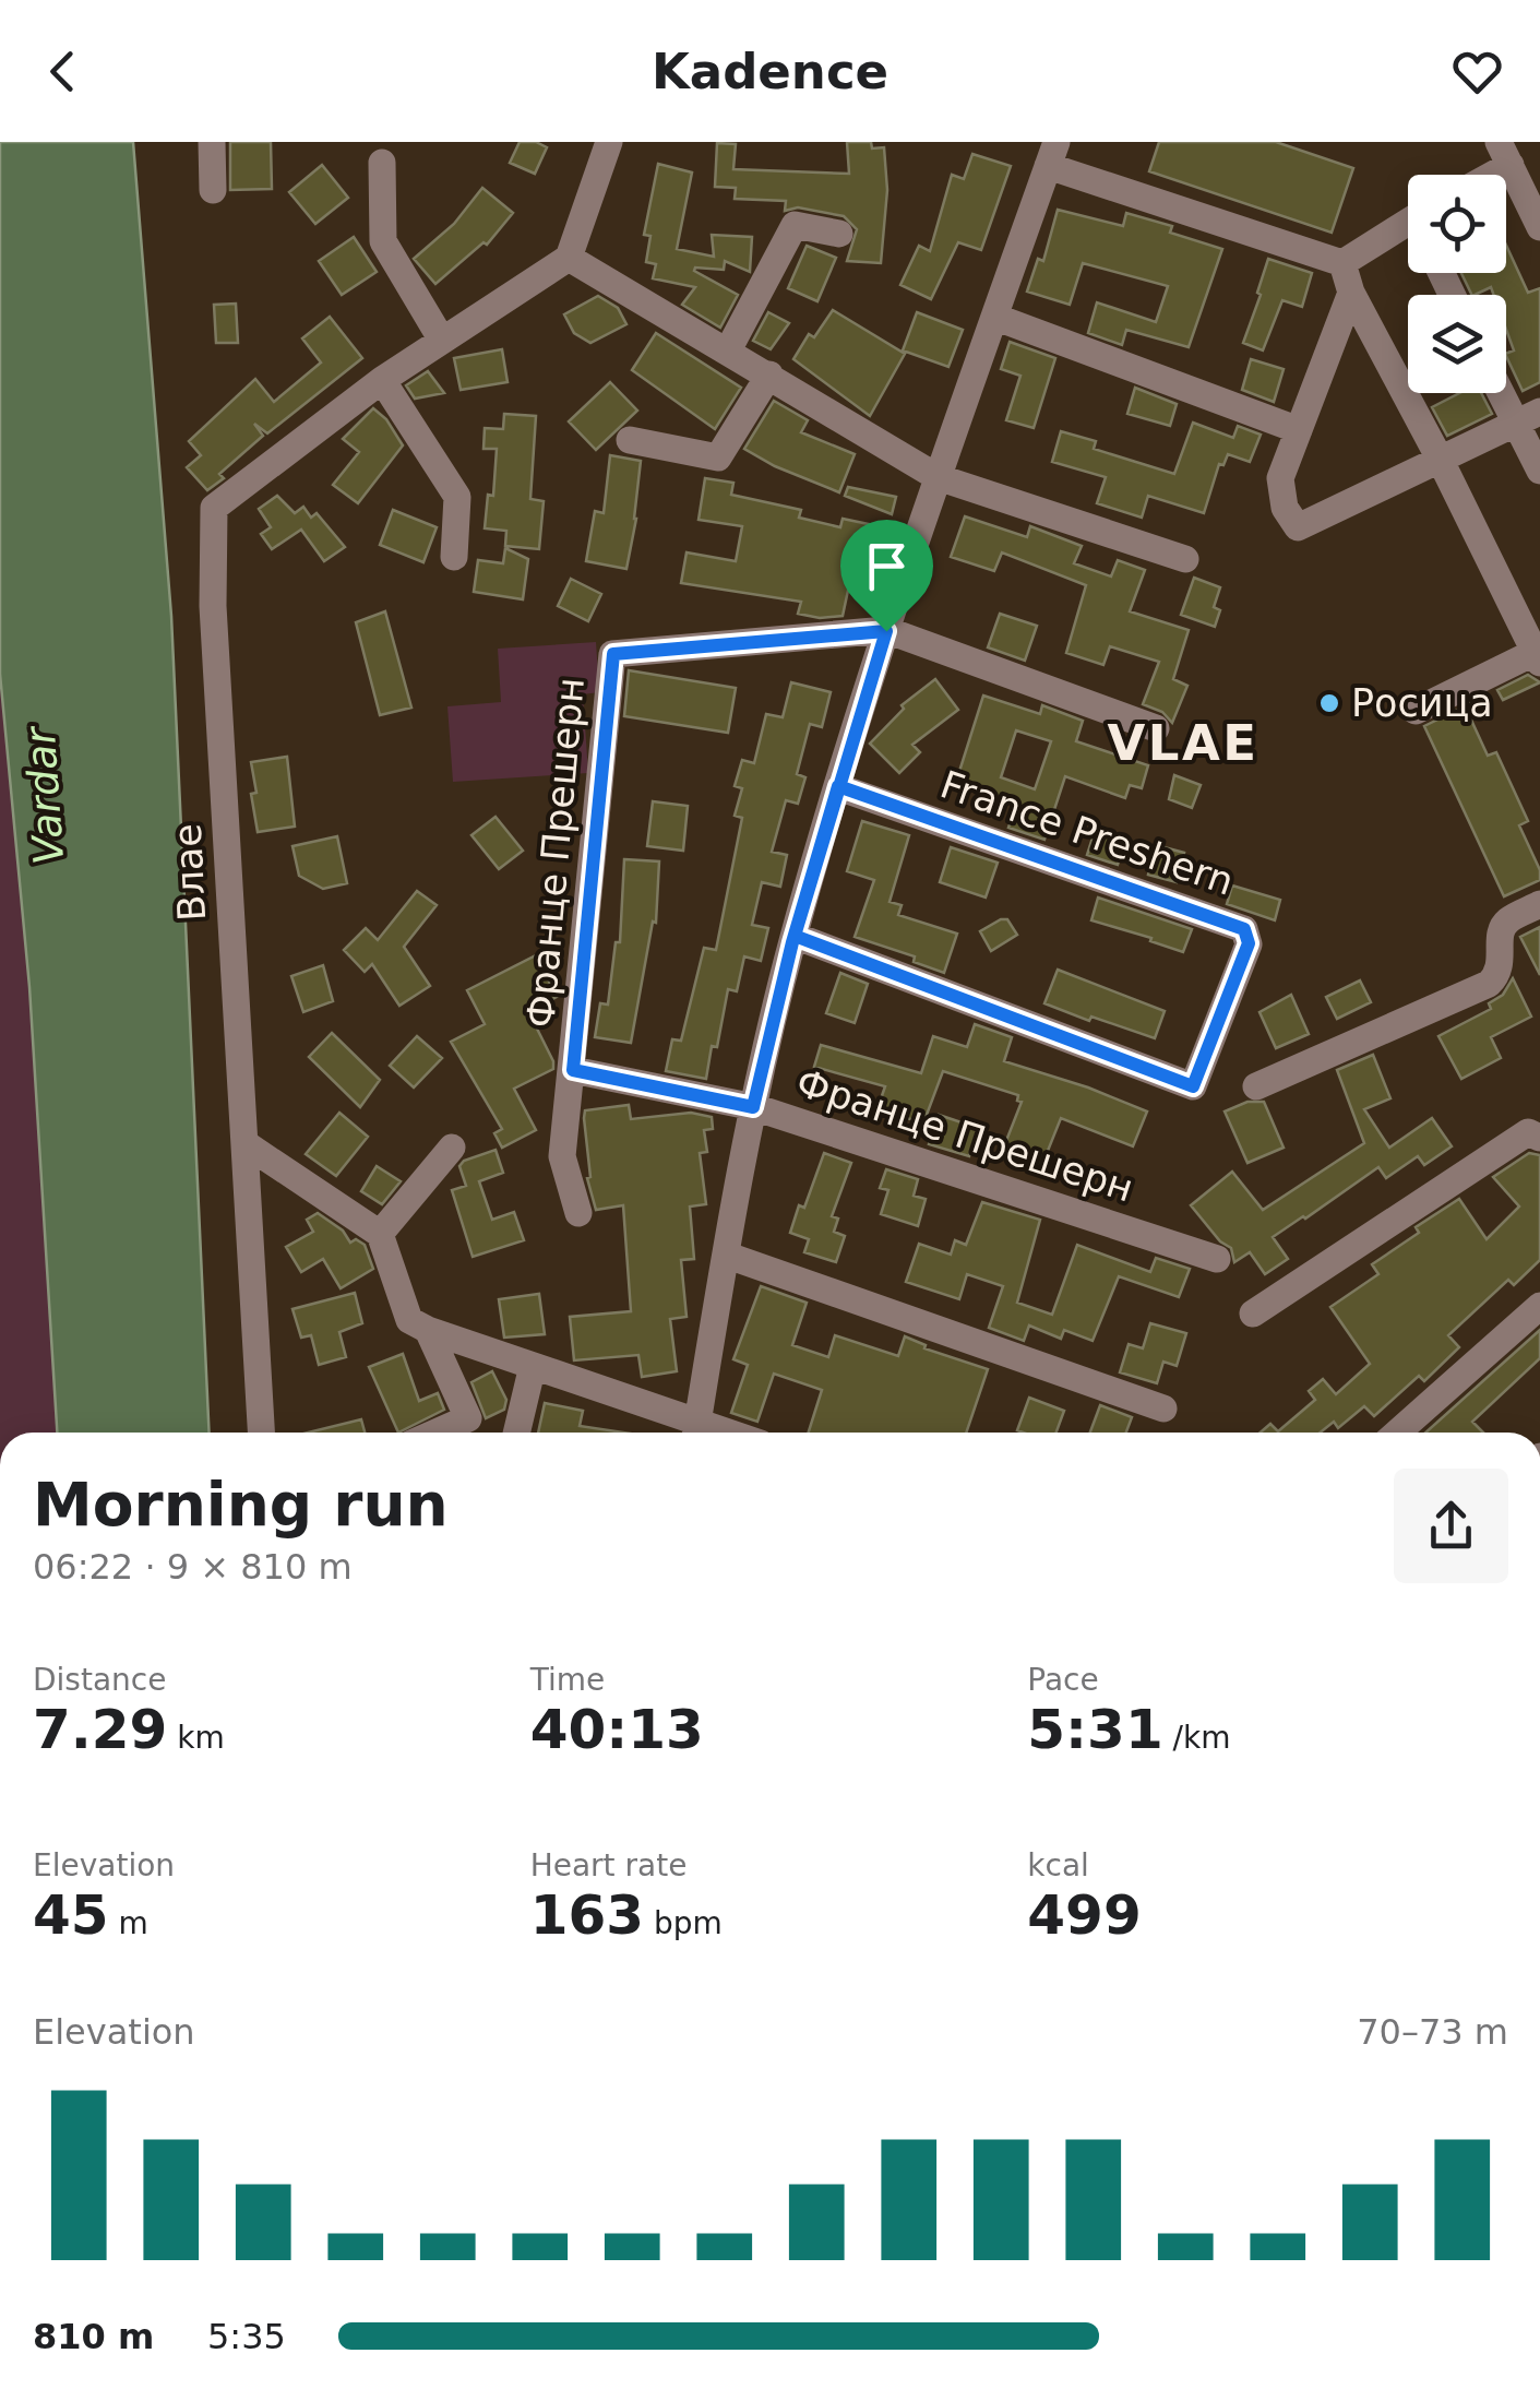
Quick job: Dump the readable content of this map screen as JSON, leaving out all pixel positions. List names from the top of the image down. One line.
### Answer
{"streets":{"street":["France Preshern","Францe Прешерн","Влае","Франце Прешерн"]},"crossings":[["Францe Прешерн","Франце Прешерн"]],"districts":["VLAE"],"water":["Vardar"],"places":["Росица"],"page":{"header":"Kadence","heading":["Morning run","06:22 · 9 × 810 m"],"stats":[["Distance","7.29 km"],["Time","40:13"],["Pace","5:31 /km"],["Elevation","45 m"],["Heart rate","163 bpm"],["kcal","499"]],"chart":["Elevation","70–73 m"],"list":[{"name":"810 m","note":"5:35"}]}}
